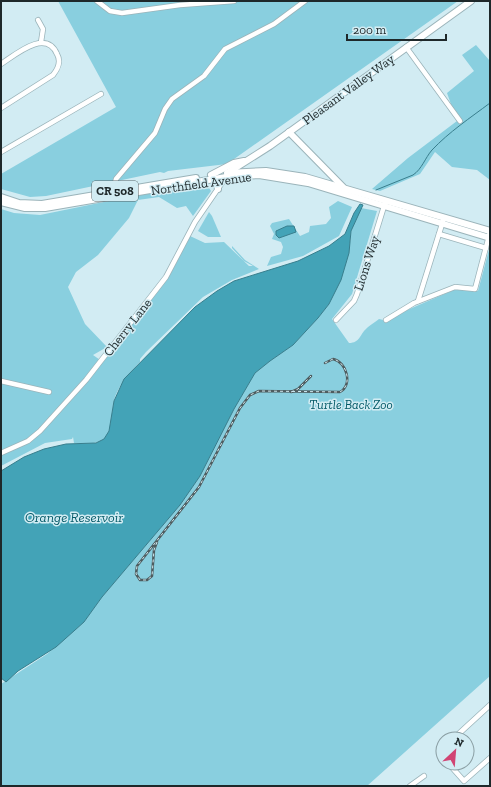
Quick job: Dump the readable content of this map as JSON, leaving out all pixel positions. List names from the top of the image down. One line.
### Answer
{"streets":{"main road":["Pleasant Valley Way","Northfield Avenue","CR 508"],"street":["Lions Way","Cherry Lane"]},"crossings":[["Pleasant Valley Way","Northfield Avenue"],["Pleasant Valley Way","Cherry Lane"],["Northfield Avenue","Lions Way"],["Northfield Avenue","Cherry Lane"]],"water":["Orange Reservoir"],"parks":["Turtle Back Zoo"],"scale_bar":"200 m","north":"top right"}
